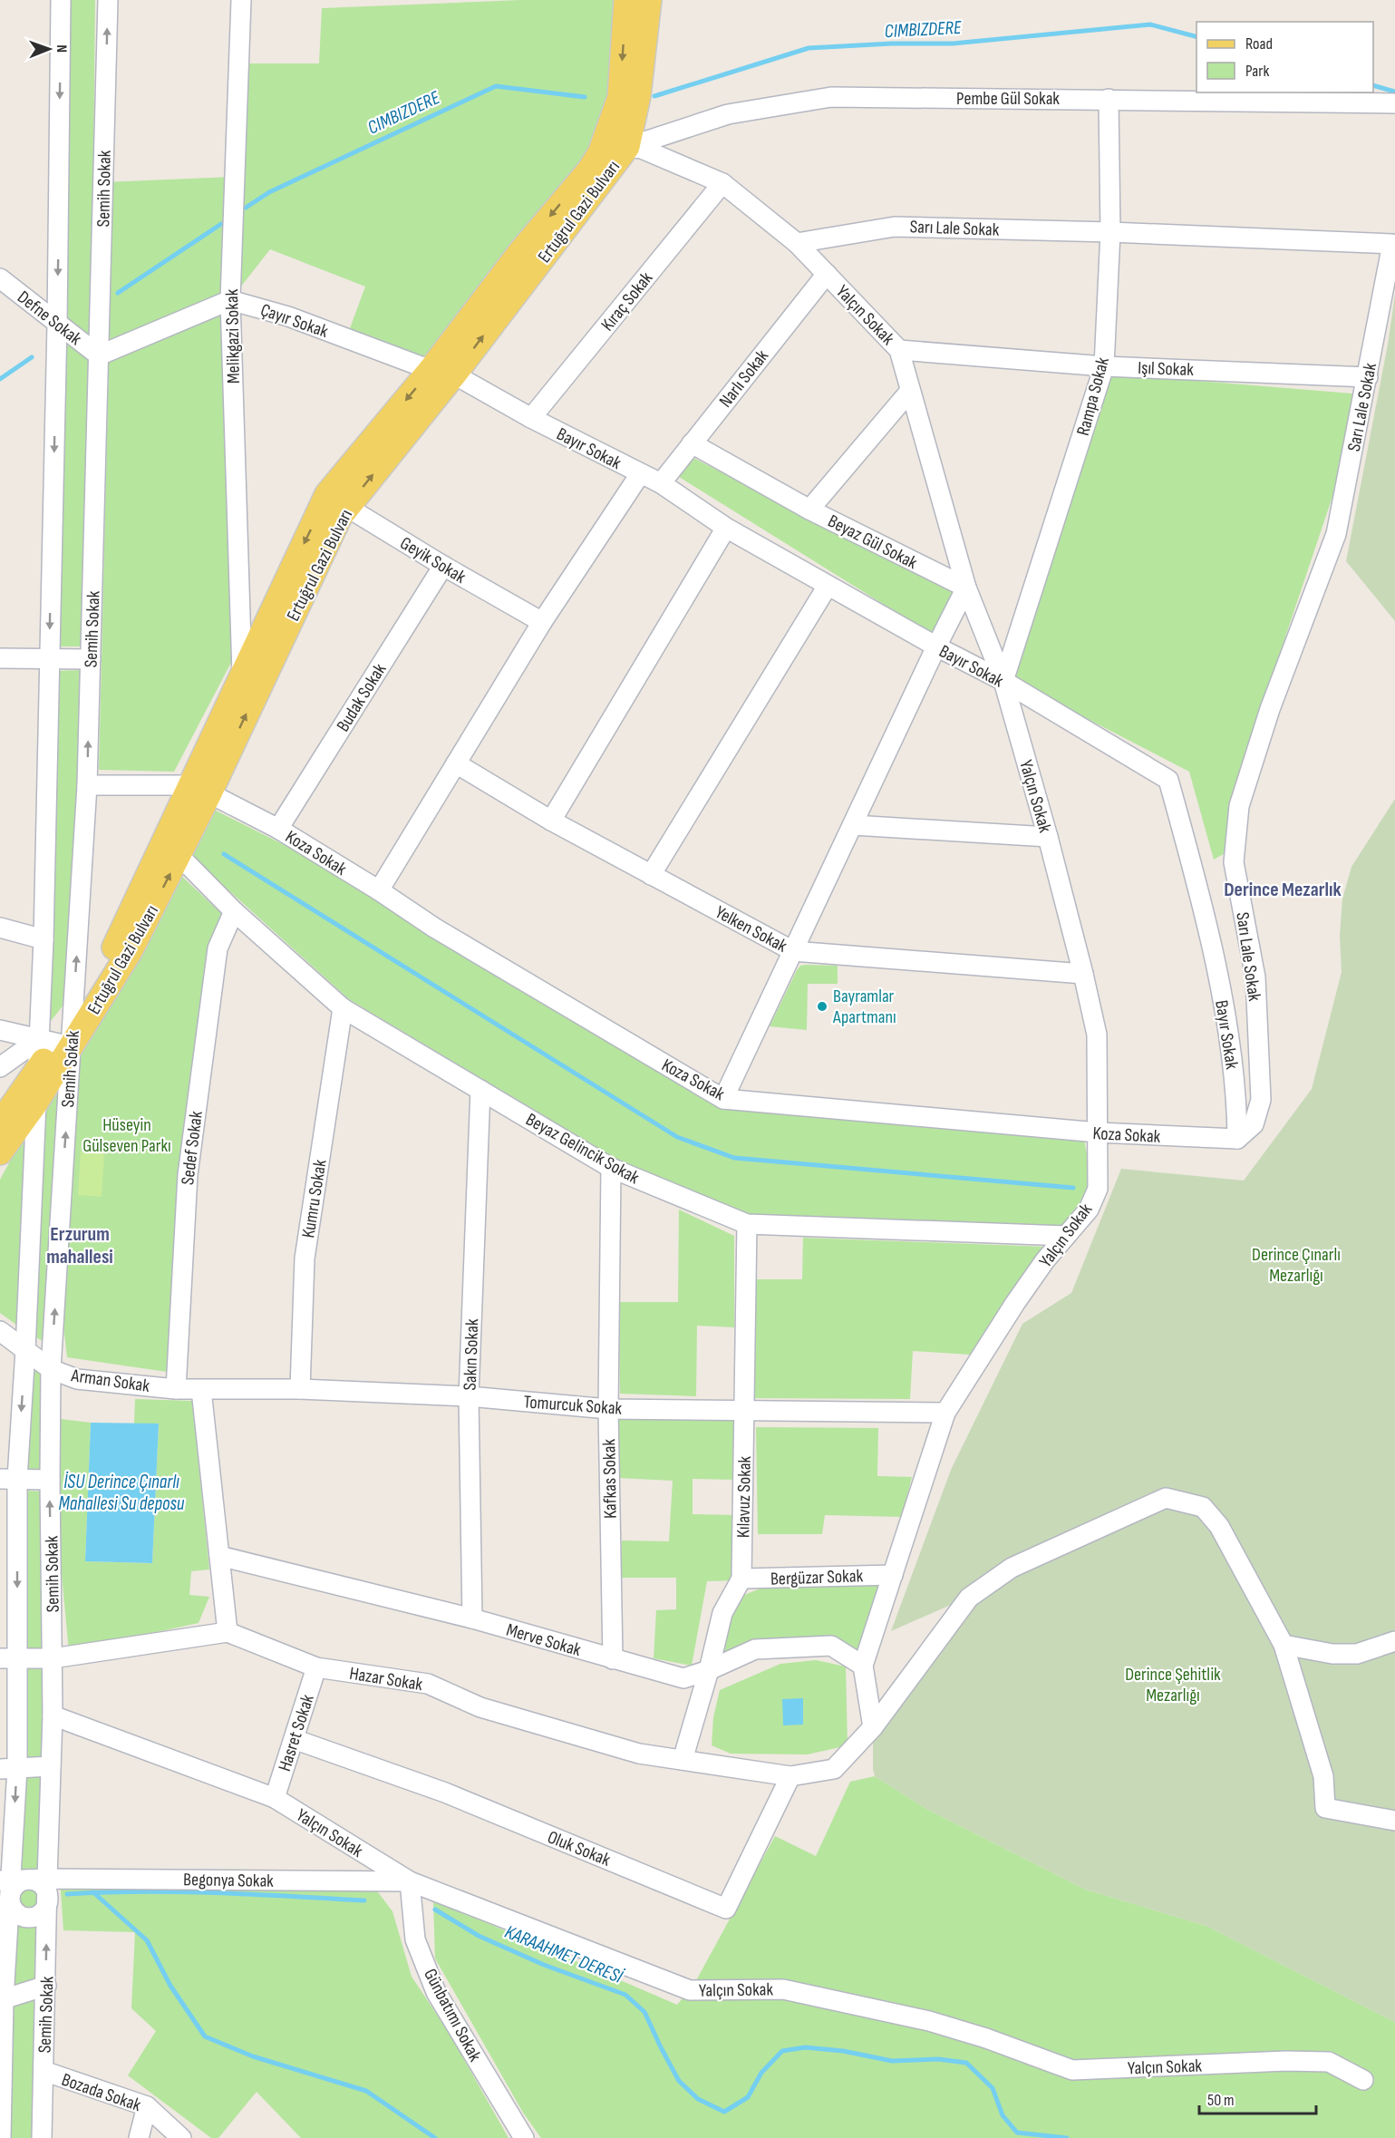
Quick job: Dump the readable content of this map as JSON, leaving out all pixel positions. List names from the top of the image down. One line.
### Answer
{"streets":{"main road":["Ertuğrul Gazi Bulvarı"],"street":["Pembe Gül Sokak","Semih Sokak","Sarı Lale Sokak","Kıraç Sokak","Yalçın Sokak","Defne Sokak","Çayır Sokak","Melikgazi Sokak","Işıl Sokak","Narlı Sokak","Rampa Sokak","Bayır Sokak","Beyaz Gül Sokak","Geyik Sokak","Budak Sokak","Koza Sokak","Yelken Sokak","Sedef Sokak","Beyaz Gelincik Sokak","Kumru Sokak","Sakın Sokak","Arman Sokak","Tomurcuk Sokak","Kafkas Sokak","Kılavuz Sokak","Bergüzar Sokak","Merve Sokak","Hazar Sokak","Hasret Sokak","Oluk Sokak","Begonya Sokak","Günbatımı Sokak","Bozada Sokak"]},"crossings":[["Pembe Gül Sokak","Ertuğrul Gazi Bulvarı"],["Pembe Gül Sokak","Yalçın Sokak"],["Pembe Gül Sokak","Rampa Sokak"],["Semih Sokak","Ertuğrul Gazi Bulvarı"],["Semih Sokak","Yalçın Sokak"],["Semih Sokak","Defne Sokak"],["Semih Sokak","Arman Sokak"],["Semih Sokak","Hazar Sokak"],["Semih Sokak","Begonya Sokak"],["Semih Sokak","Bozada Sokak"],["Ertuğrul Gazi Bulvarı","Yalçın Sokak"],["Ertuğrul Gazi Bulvarı","Çayır Sokak"],["Ertuğrul Gazi Bulvarı","Melikgazi Sokak"],["Ertuğrul Gazi Bulvarı","Bayır Sokak"],["Ertuğrul Gazi Bulvarı","Geyik Sokak"],["Ertuğrul Gazi Bulvarı","Koza Sokak"],["Ertuğrul Gazi Bulvarı","Beyaz Gelincik Sokak"],["Sarı Lale Sokak","Yalçın Sokak"],["Sarı Lale Sokak","Işıl Sokak"],["Sarı Lale Sokak","Rampa Sokak"],["Sarı Lale Sokak","Bayır Sokak"],["Sarı Lale Sokak","Koza Sokak"],["Kıraç Sokak","Yalçın Sokak"],["Kıraç Sokak","Bayır Sokak"],["Yalçın Sokak","Işıl Sokak"],["Yalçın Sokak","Narlı Sokak"],["Yalçın Sokak","Rampa Sokak"],["Yalçın Sokak","Bayır Sokak"],["Yalçın Sokak","Beyaz Gül Sokak"],["Yalçın Sokak","Koza Sokak"],["Yalçın Sokak","Yelken Sokak"],["Yalçın Sokak","Beyaz Gelincik Sokak"],["Yalçın Sokak","Tomurcuk Sokak"],["Yalçın Sokak","Kılavuz Sokak"],["Yalçın Sokak","Bergüzar Sokak"],["Yalçın Sokak","Merve Sokak"],["Yalçın Sokak","Hazar Sokak"],["Yalçın Sokak","Hasret Sokak"],["Yalçın Sokak","Oluk Sokak"],["Yalçın Sokak","Begonya Sokak"],["Yalçın Sokak","Günbatımı Sokak"],["Çayır Sokak","Melikgazi Sokak"],["Çayır Sokak","Bayır Sokak"],["Işıl Sokak","Rampa Sokak"],["Narlı Sokak","Bayır Sokak"],["Narlı Sokak","Beyaz Gül Sokak"],["Rampa Sokak","Bayır Sokak"],["Bayır Sokak","Koza Sokak"],["Geyik Sokak","Budak Sokak"],["Budak Sokak","Koza Sokak"],["Sedef Sokak","Beyaz Gelincik Sokak"],["Sedef Sokak","Arman Sokak"],["Beyaz Gelincik Sokak","Kumru Sokak"],["Beyaz Gelincik Sokak","Sakın Sokak"],["Beyaz Gelincik Sokak","Kafkas Sokak"],["Beyaz Gelincik Sokak","Kılavuz Sokak"],["Kumru Sokak","Tomurcuk Sokak"],["Sakın Sokak","Tomurcuk Sokak"],["Sakın Sokak","Merve Sokak"],["Arman Sokak","Tomurcuk Sokak"],["Tomurcuk Sokak","Kafkas Sokak"],["Tomurcuk Sokak","Kılavuz Sokak"],["Kafkas Sokak","Merve Sokak"],["Kılavuz Sokak","Bergüzar Sokak"],["Kılavuz Sokak","Merve Sokak"],["Kılavuz Sokak","Hazar Sokak"],["Kılavuz Sokak","Oluk Sokak"],["Merve Sokak","Hazar Sokak"],["Merve Sokak","Oluk Sokak"],["Hazar Sokak","Hasret Sokak"],["Hazar Sokak","Oluk Sokak"],["Hasret Sokak","Oluk Sokak"],["Begonya Sokak","Günbatımı Sokak"]],"districts":["Derince Mezarlık","Erzurum mahallesi"],"water":["CIMBIZDERE","İSU Derince Çınarlı Mahallesi Su deposu","KARAAHMET DERESİ"],"parks":["Hüseyin Gülseven Parkı","Derince Çınarlı Mezarlığı","Derince Şehitlik Mezarlığı"],"places":["Bayramlar Apartmanı"],"legend":["Road","Park"],"scale_bar":"50 m","north":"right"}
